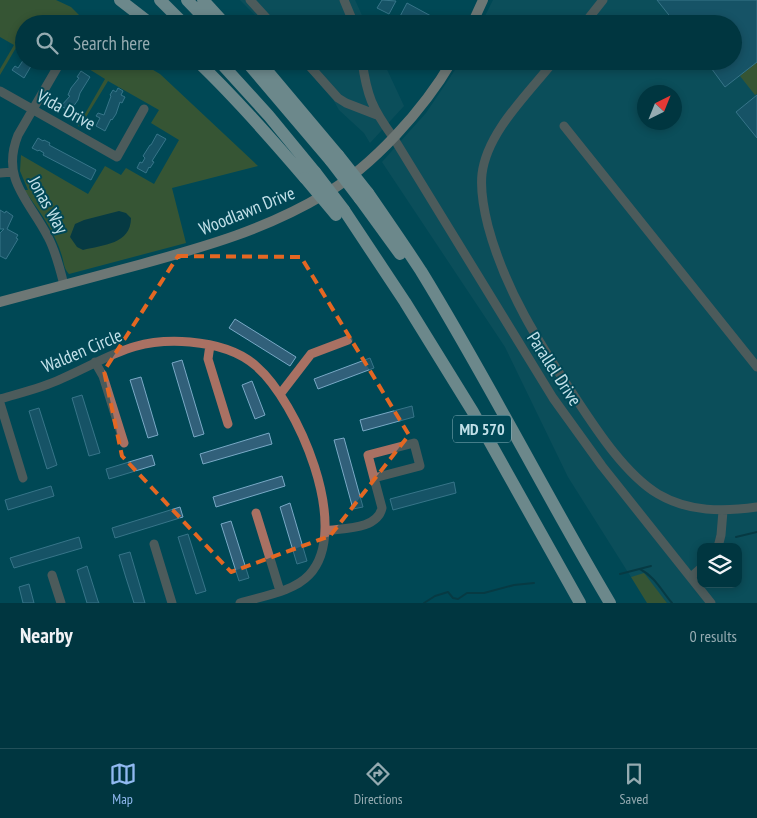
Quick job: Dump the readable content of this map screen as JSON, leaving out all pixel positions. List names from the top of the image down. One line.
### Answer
{"streets":{"highway":["MD 570"],"main road":["Woodlawn Drive"],"street":["Vida Drive","Jonas Way","Walden Circle","Parallel Drive"]},"crossings":[["Vida Drive","Jonas Way"],["Jonas Way","Woodlawn Drive"],["Woodlawn Drive","Parallel Drive"]],"north":"top right","page":{"search":"Search here","heading":["Nearby","0 results"],"nav":["Map","Directions","Saved"]}}
